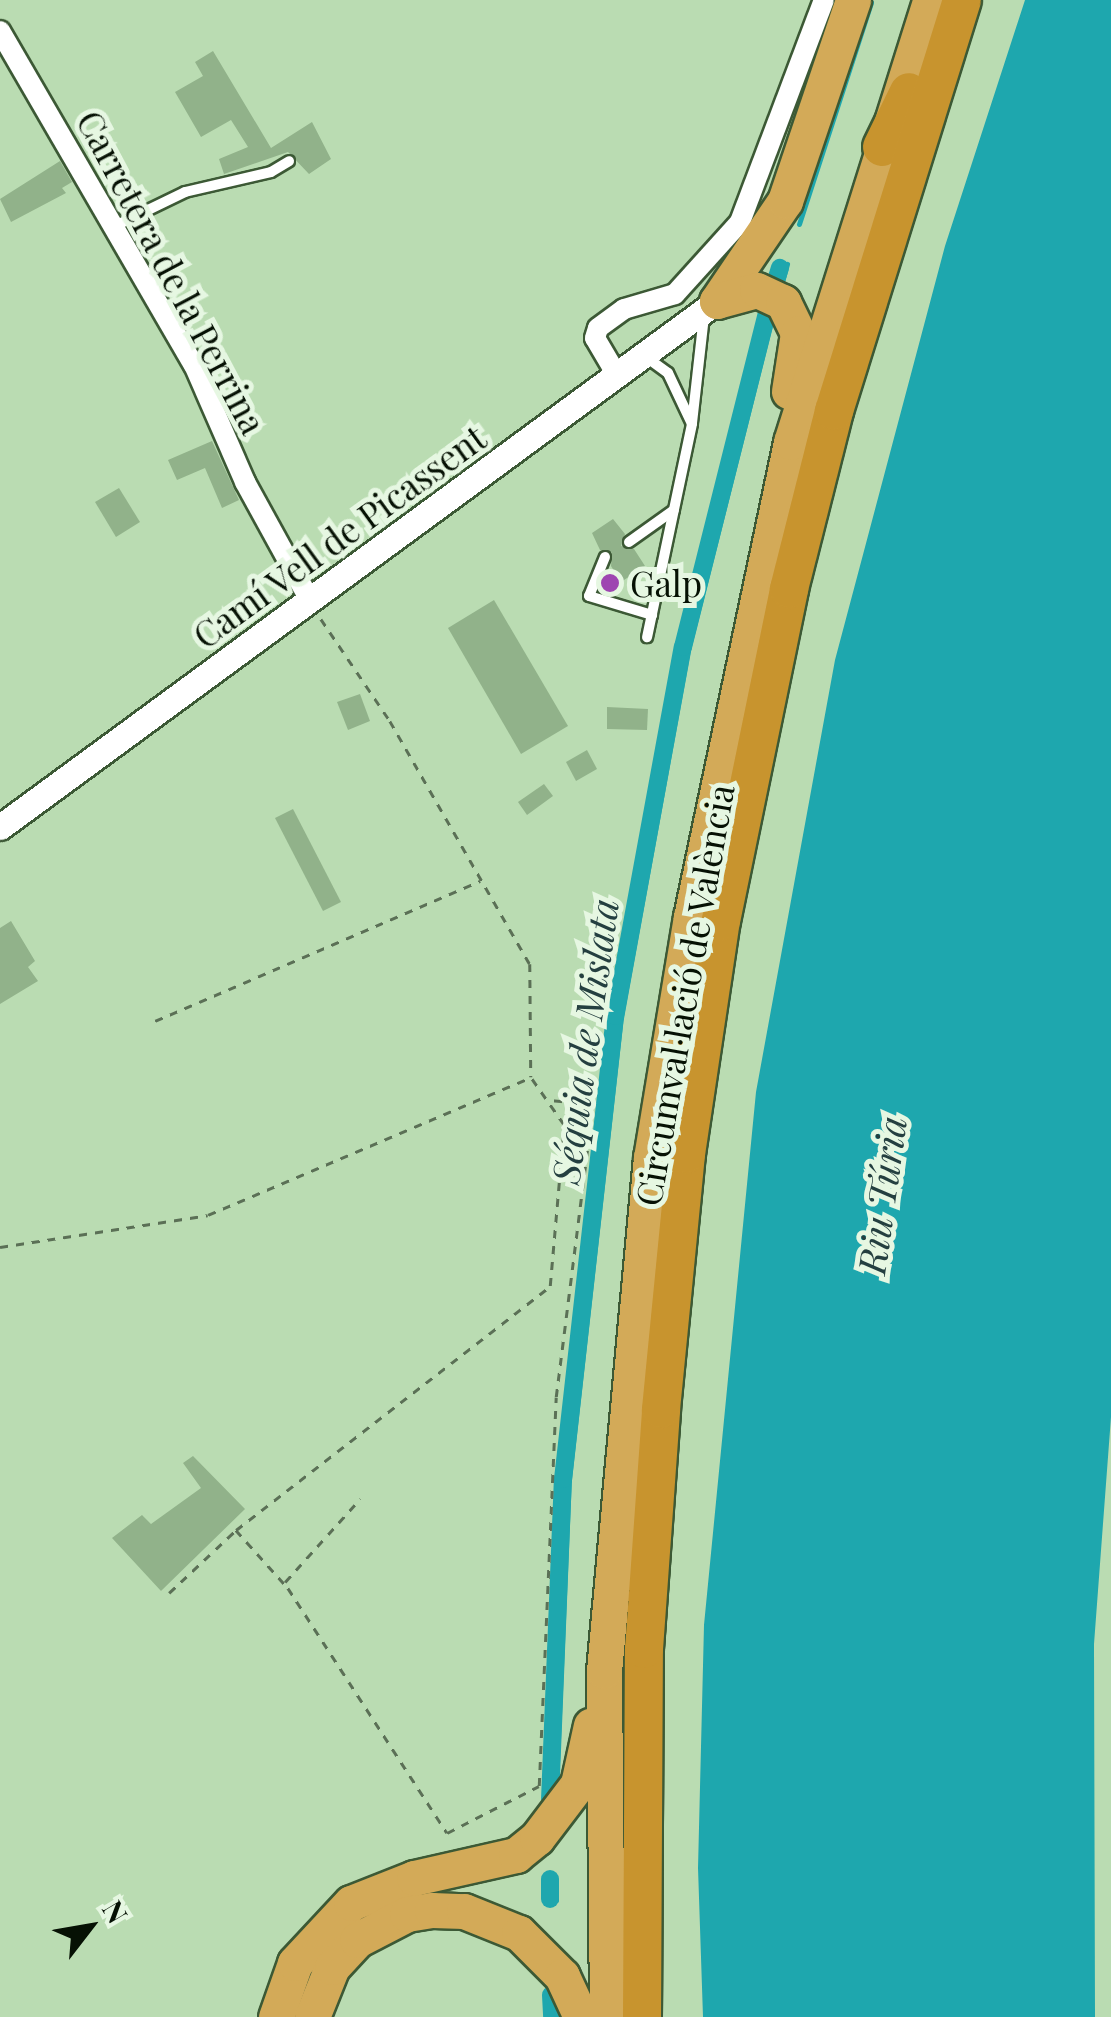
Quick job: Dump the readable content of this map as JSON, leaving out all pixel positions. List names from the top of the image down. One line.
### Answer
{"streets":{"highway":["Circumval·lació de València"],"street":["Carretera de la Perrina","Camí Vell de Picassent"]},"crossings":[["Carretera de la Perrina","Camí Vell de Picassent"]],"water":["Séquia de Mislata","Riu Túria"],"places":["Galp"],"north":"top right"}
